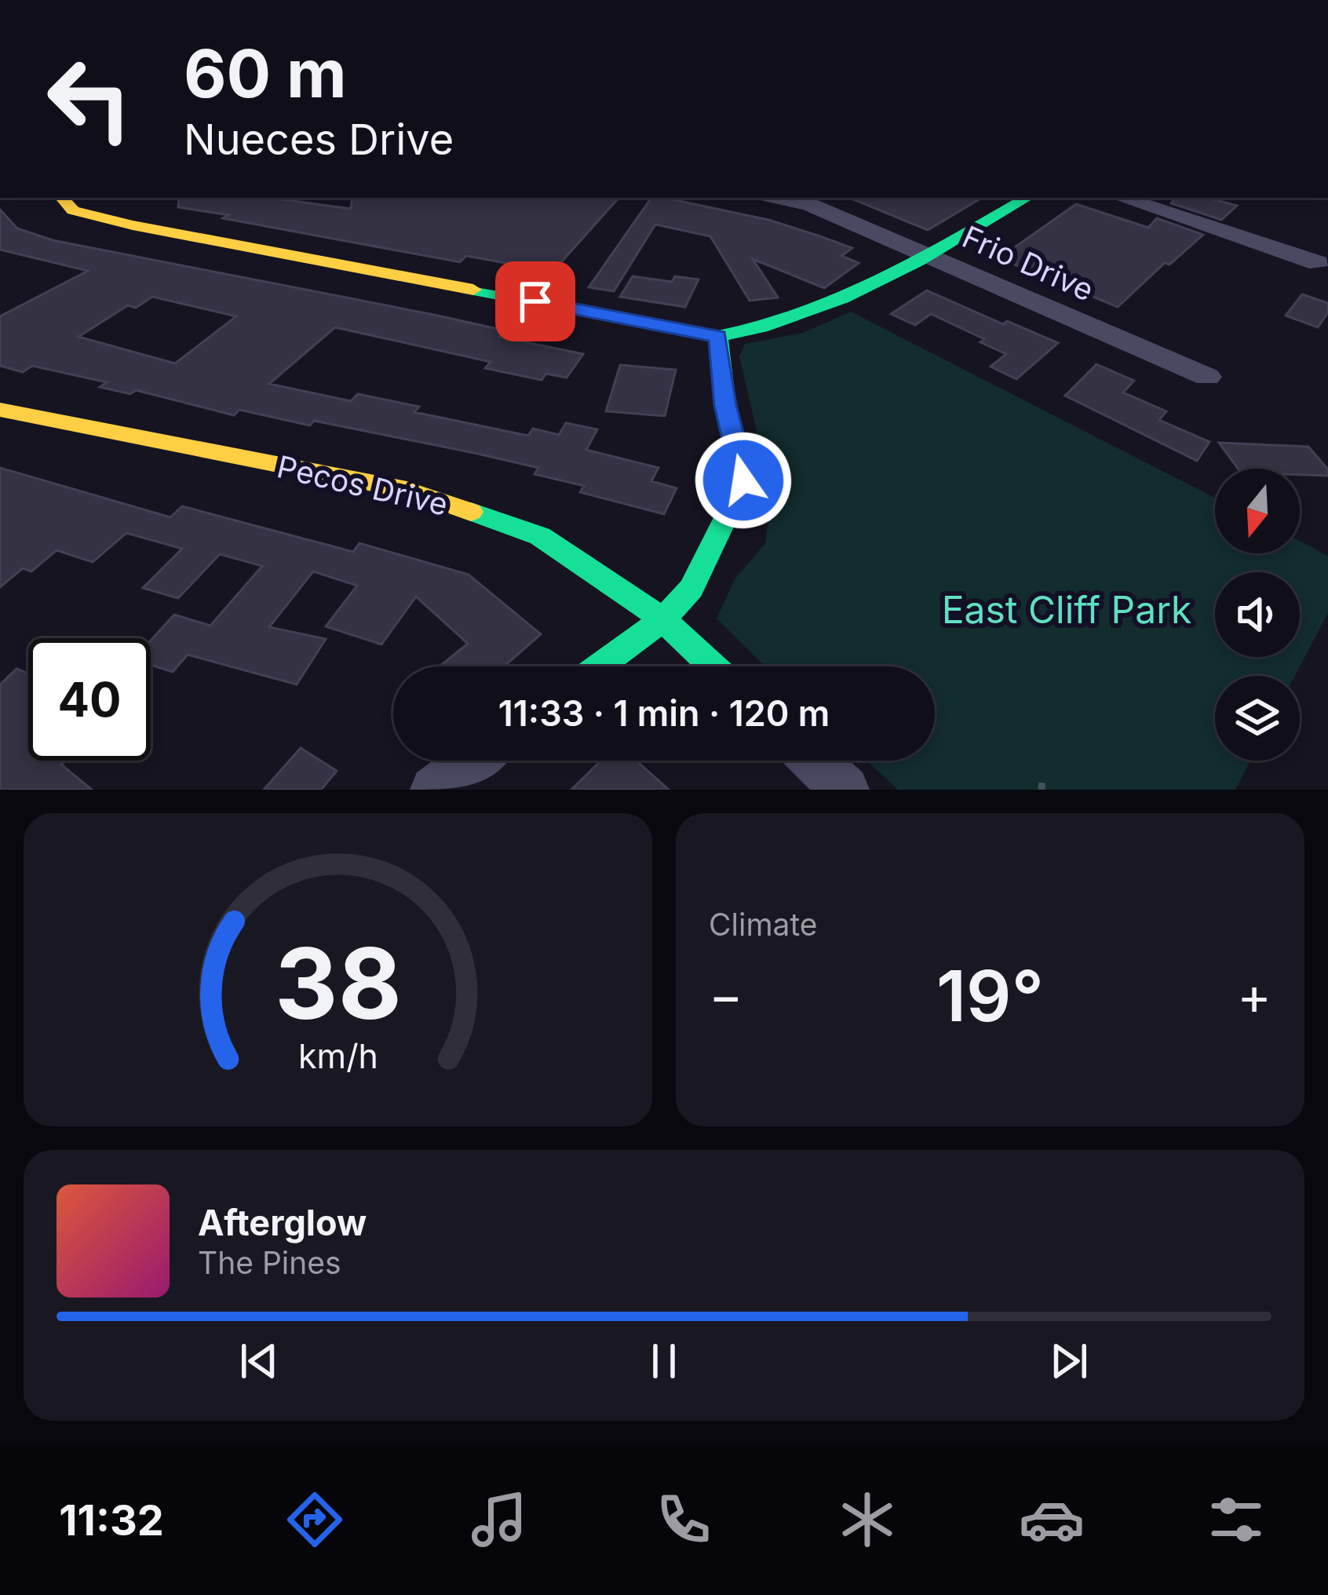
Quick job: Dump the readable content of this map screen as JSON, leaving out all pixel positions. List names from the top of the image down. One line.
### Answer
{"streets":{"street":["Frio Drive","Pecos Drive"]},"parks":["East Cliff Park"],"north":"bottom","page":{"turn":["60 m","Nueces Drive"],"limit":"40","trip":"11:33 · 1 min · 120 m","tile":"Climate","heat":["−","19°","+"],"song":["Afterglow","The Pines"],"tabs":"11:32","gauge":["38","km/h"]}}
